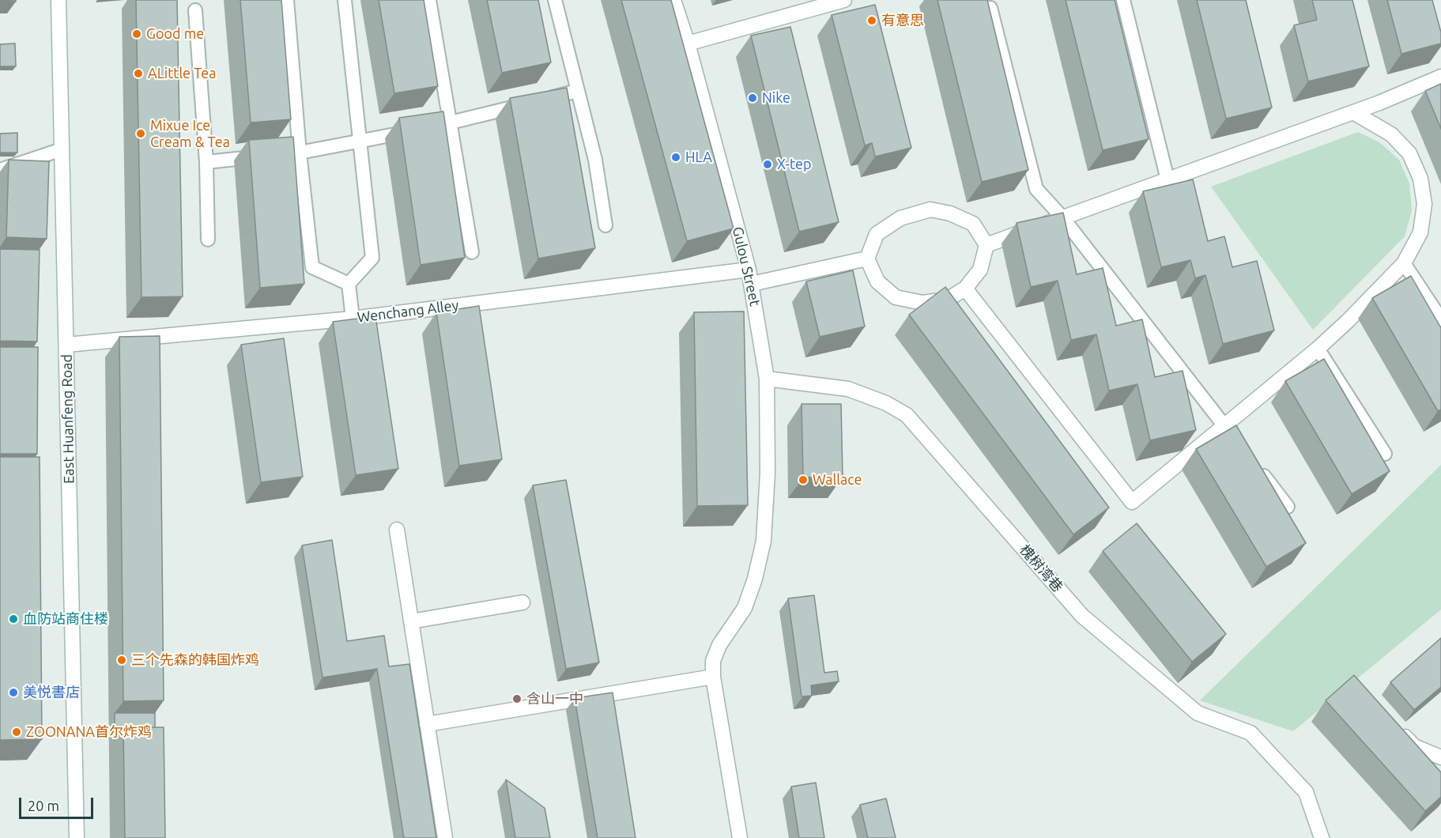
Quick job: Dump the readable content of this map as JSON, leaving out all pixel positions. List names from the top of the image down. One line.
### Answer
{"streets":{"street":["Gulou Street","Wenchang Alley","East Huanfeng Road","槐树湾巷"]},"crossings":[["Gulou Street","Wenchang Alley"],["Gulou Street","槐树湾巷"],["Wenchang Alley","East Huanfeng Road"]],"places":["有意思","Good me","ALittle Tea","Nike","Mixue Ice Cream & Tea","HLA","X-tep","Wallace","血防站商住楼","三个先森的韩国炸鸡","美悦書店","含山一中","ZOONANA首尔炸鸡"],"scale_bar":"20 m"}
